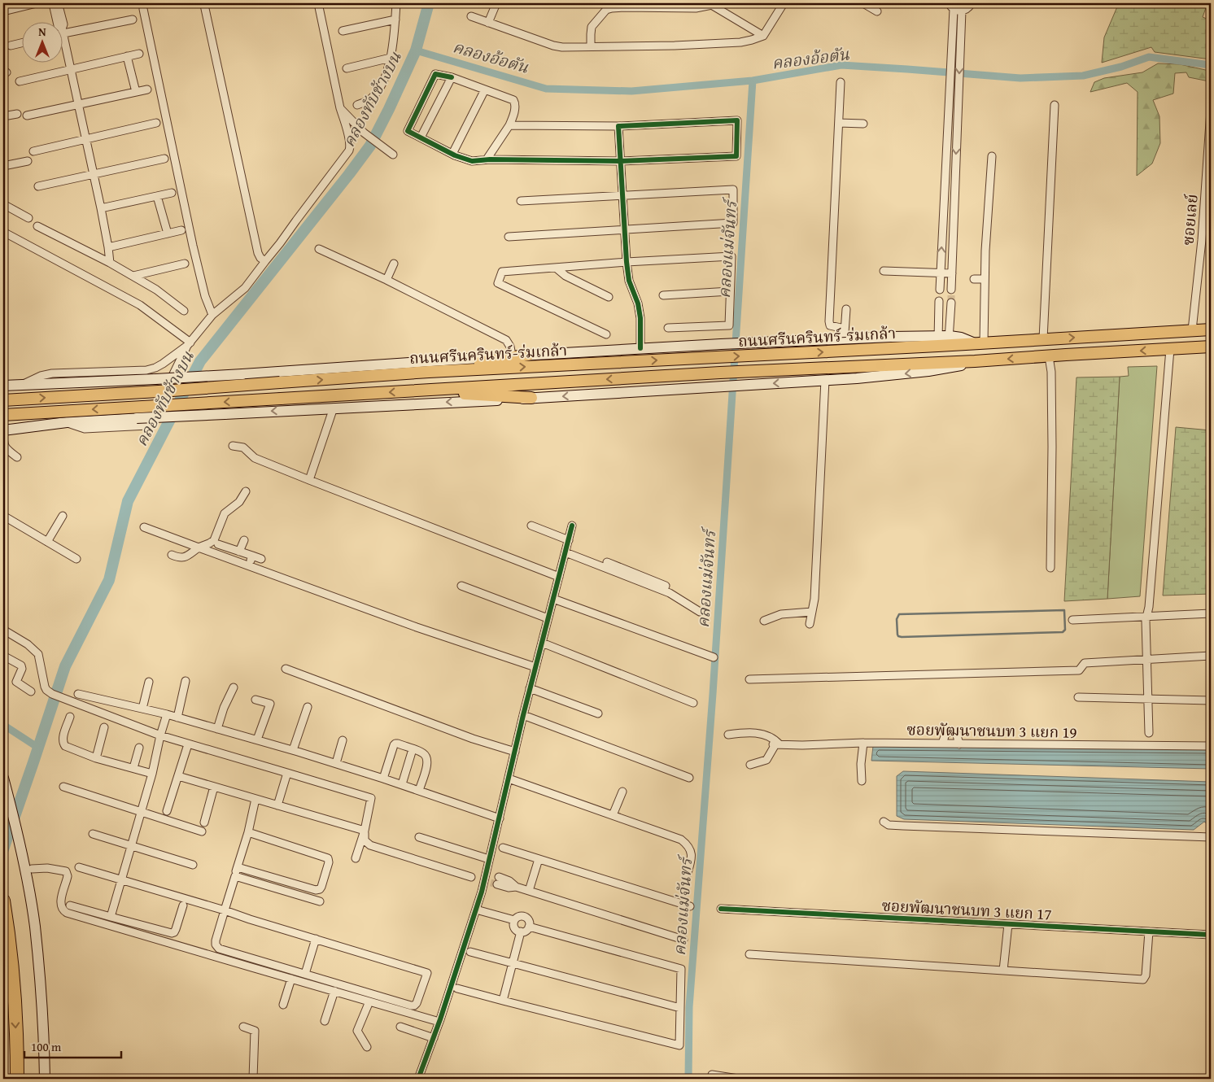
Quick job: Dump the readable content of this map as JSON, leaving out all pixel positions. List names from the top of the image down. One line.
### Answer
{"streets":{"main road":["ถนนศรีนครินทร์-ร่มเกล้า"],"street":["ซอยเลย์","ซอยพัฒนาชนบท 3 แยก 19","ซอยพัฒนาชนบท 3 แยก 17"]},"crossings":[["ซอยเลย์","ถนนศรีนครินทร์-ร่มเกล้า"]],"water":["คลองอ้อตัน","คลองทับช้างบน","คลองแม่จันทร์"],"scale_bar":"100 m","north":"top"}
